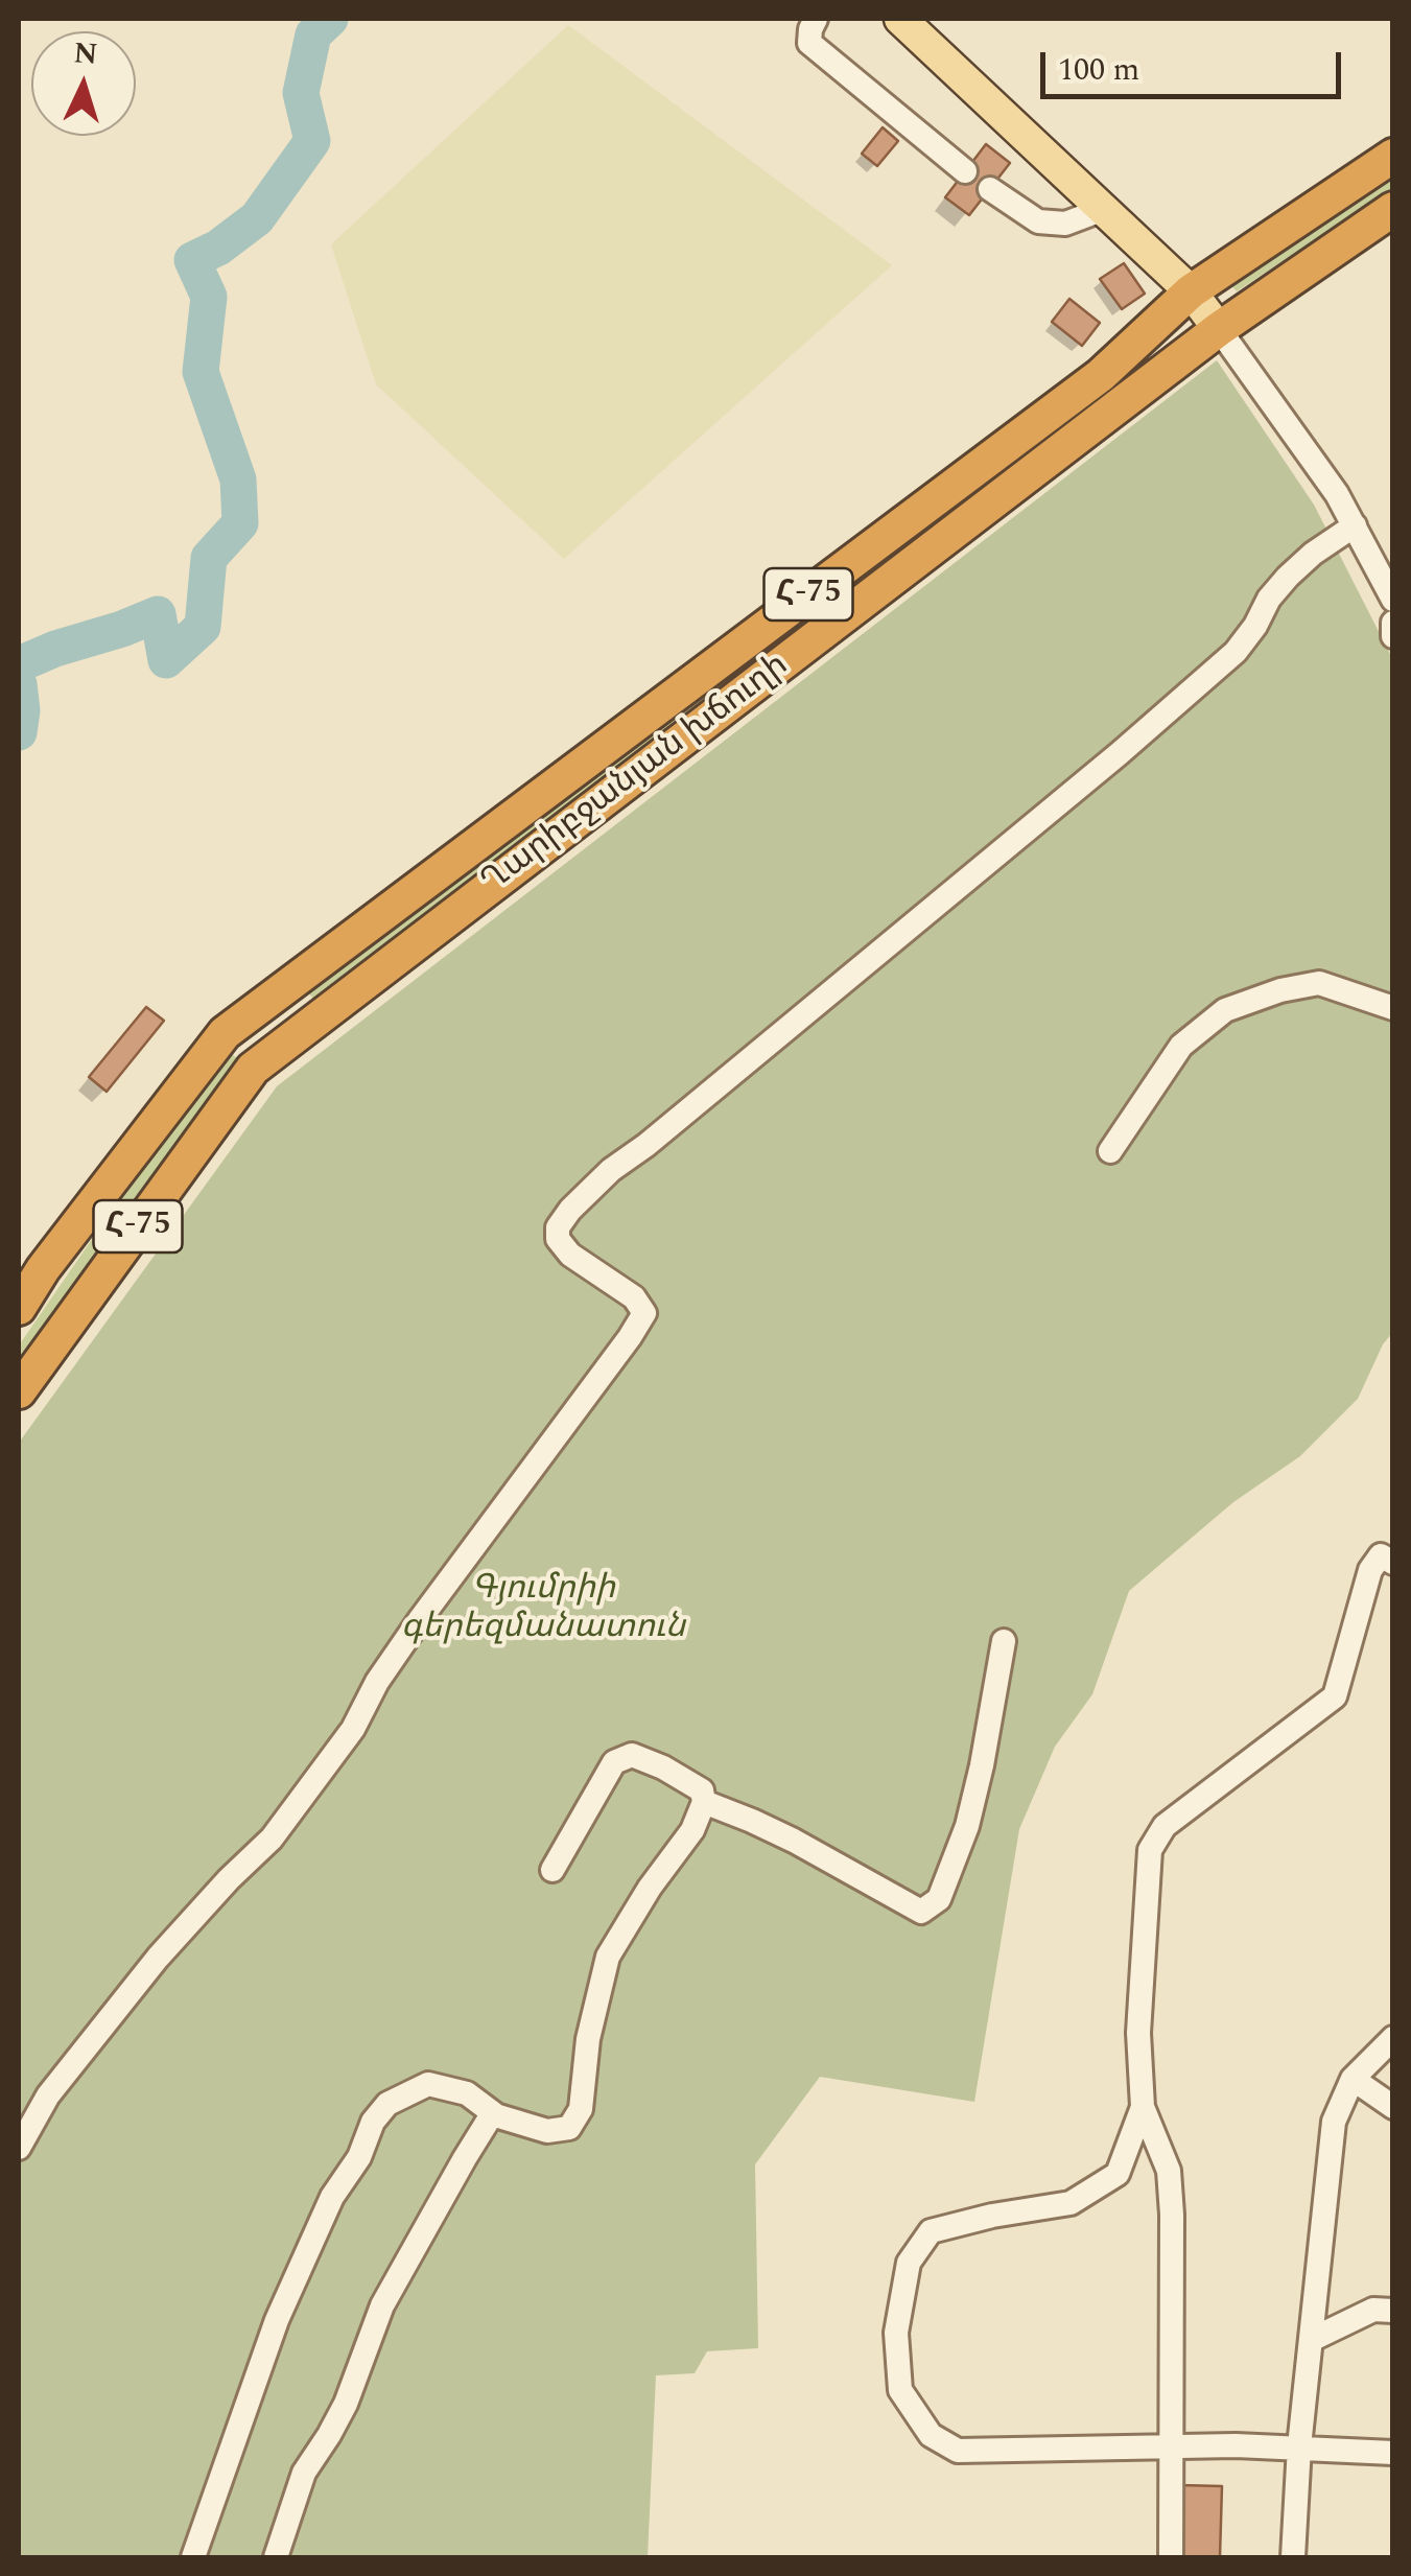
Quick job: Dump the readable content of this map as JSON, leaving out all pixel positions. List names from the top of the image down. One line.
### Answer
{"streets":{"highway":["Հ-75","Ղարիբջանյան խճուղի"]},"parks":["Գյումրիի գերեզմանատուն"],"scale_bar":"100 m","north":"top"}
